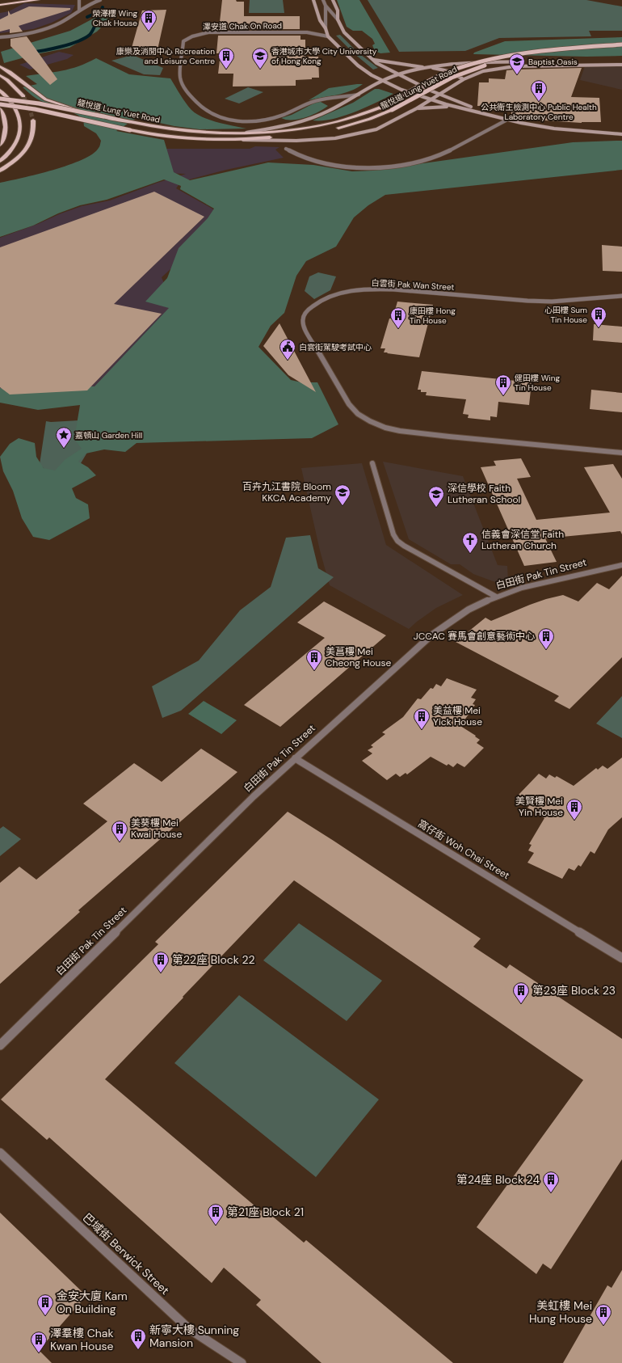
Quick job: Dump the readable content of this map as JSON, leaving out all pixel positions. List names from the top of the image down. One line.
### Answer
{"streets":{"main road":["龍悅道 Lung Yuet Road"],"street":["澤安道 Chak On Road","白雲街 Pak Wan Street","白田街 Pak Tin Street","窩仔街 Woh Chai Street","巴域街 Berwick Street"]},"crossings":[["澤安道 Chak On Road","龍悅道 Lung Yuet Road"],["白田街 Pak Tin Street","窩仔街 Woh Chai Street"]],"places":{"building":["榮澤樓 Wing Chak House","康樂及消閒中心 Recreation and Leisure Centre","公共衛生檢測中心 Public Health Laboratory Centre","心田樓 Sum Tin House","康田樓 Hong Tin House","健田樓 Wing Tin House","JCCAC 賽馬會創意藝術中心","美菖樓 Mei Cheong House","美益樓 Mei Yick House","美賢樓 Mei Yin House","美葵樓 Mei Kwai House","第22座 Block 22","第23座 Block 23","第24座 Block 24","第21座 Block 21","金安大廈 Kam On Building","美虹樓 Mei Hung House","新寧大樓 Sunning Mansion","澤羣樓 Chak Kwan House"],"school or university":["香港城市大學 City University of Hong Kong","Baptist Oasis","百卉九江書院 Bloom KKCA Academy","深信學校 Faith Lutheran School"],"public building":["白雲街駕駛考試中心"],"place":["嘉頓山 Garden Hill"],"church":["信義會深信堂 Faith Lutheran Church"]}}
